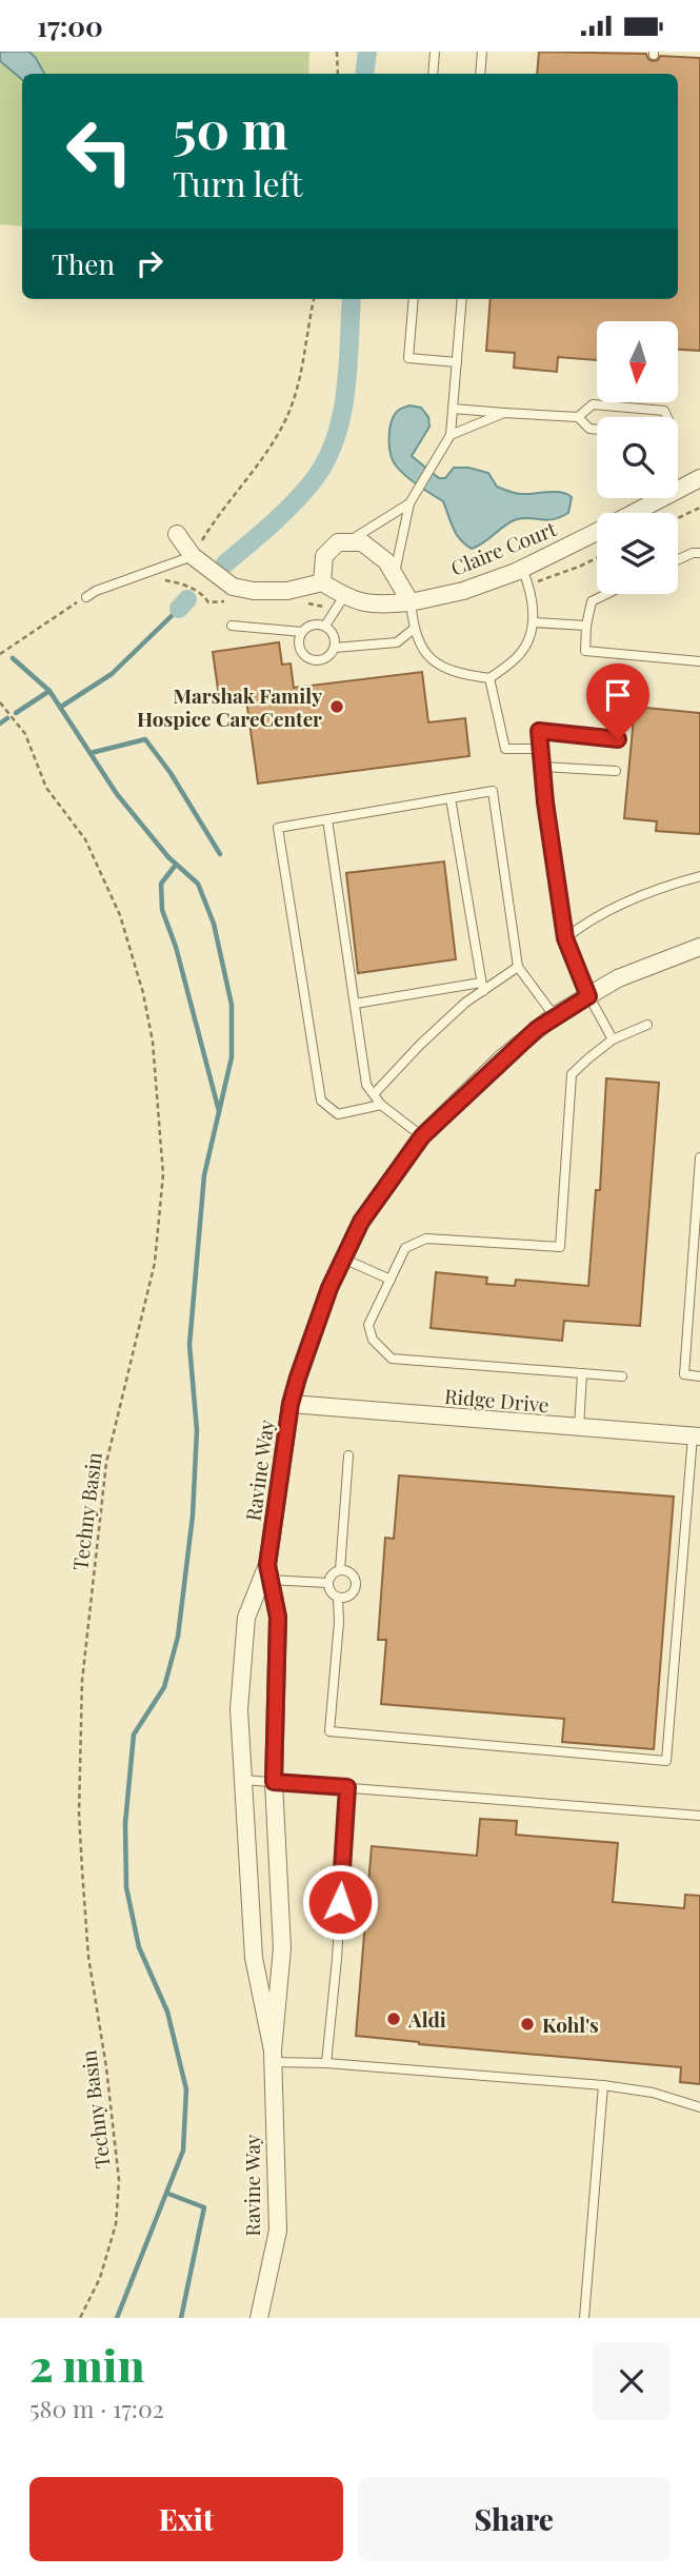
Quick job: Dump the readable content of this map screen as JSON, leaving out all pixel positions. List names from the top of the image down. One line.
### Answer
{"streets":{"street":["Claire Court","Ridge Drive","Ravine Way"],"path":["Techny Basin"]},"crossings":[["Ridge Drive","Ravine Way"]],"places":["Marshak Family Hospice CareCenter","Aldi","Kohl's"],"north":"bottom","page":{"status":"17:00","turn":["50 m","Turn left"],"then":"Then","heading":["2 min","580 m · 17:02"],"buttons":["Exit","Share"]}}
